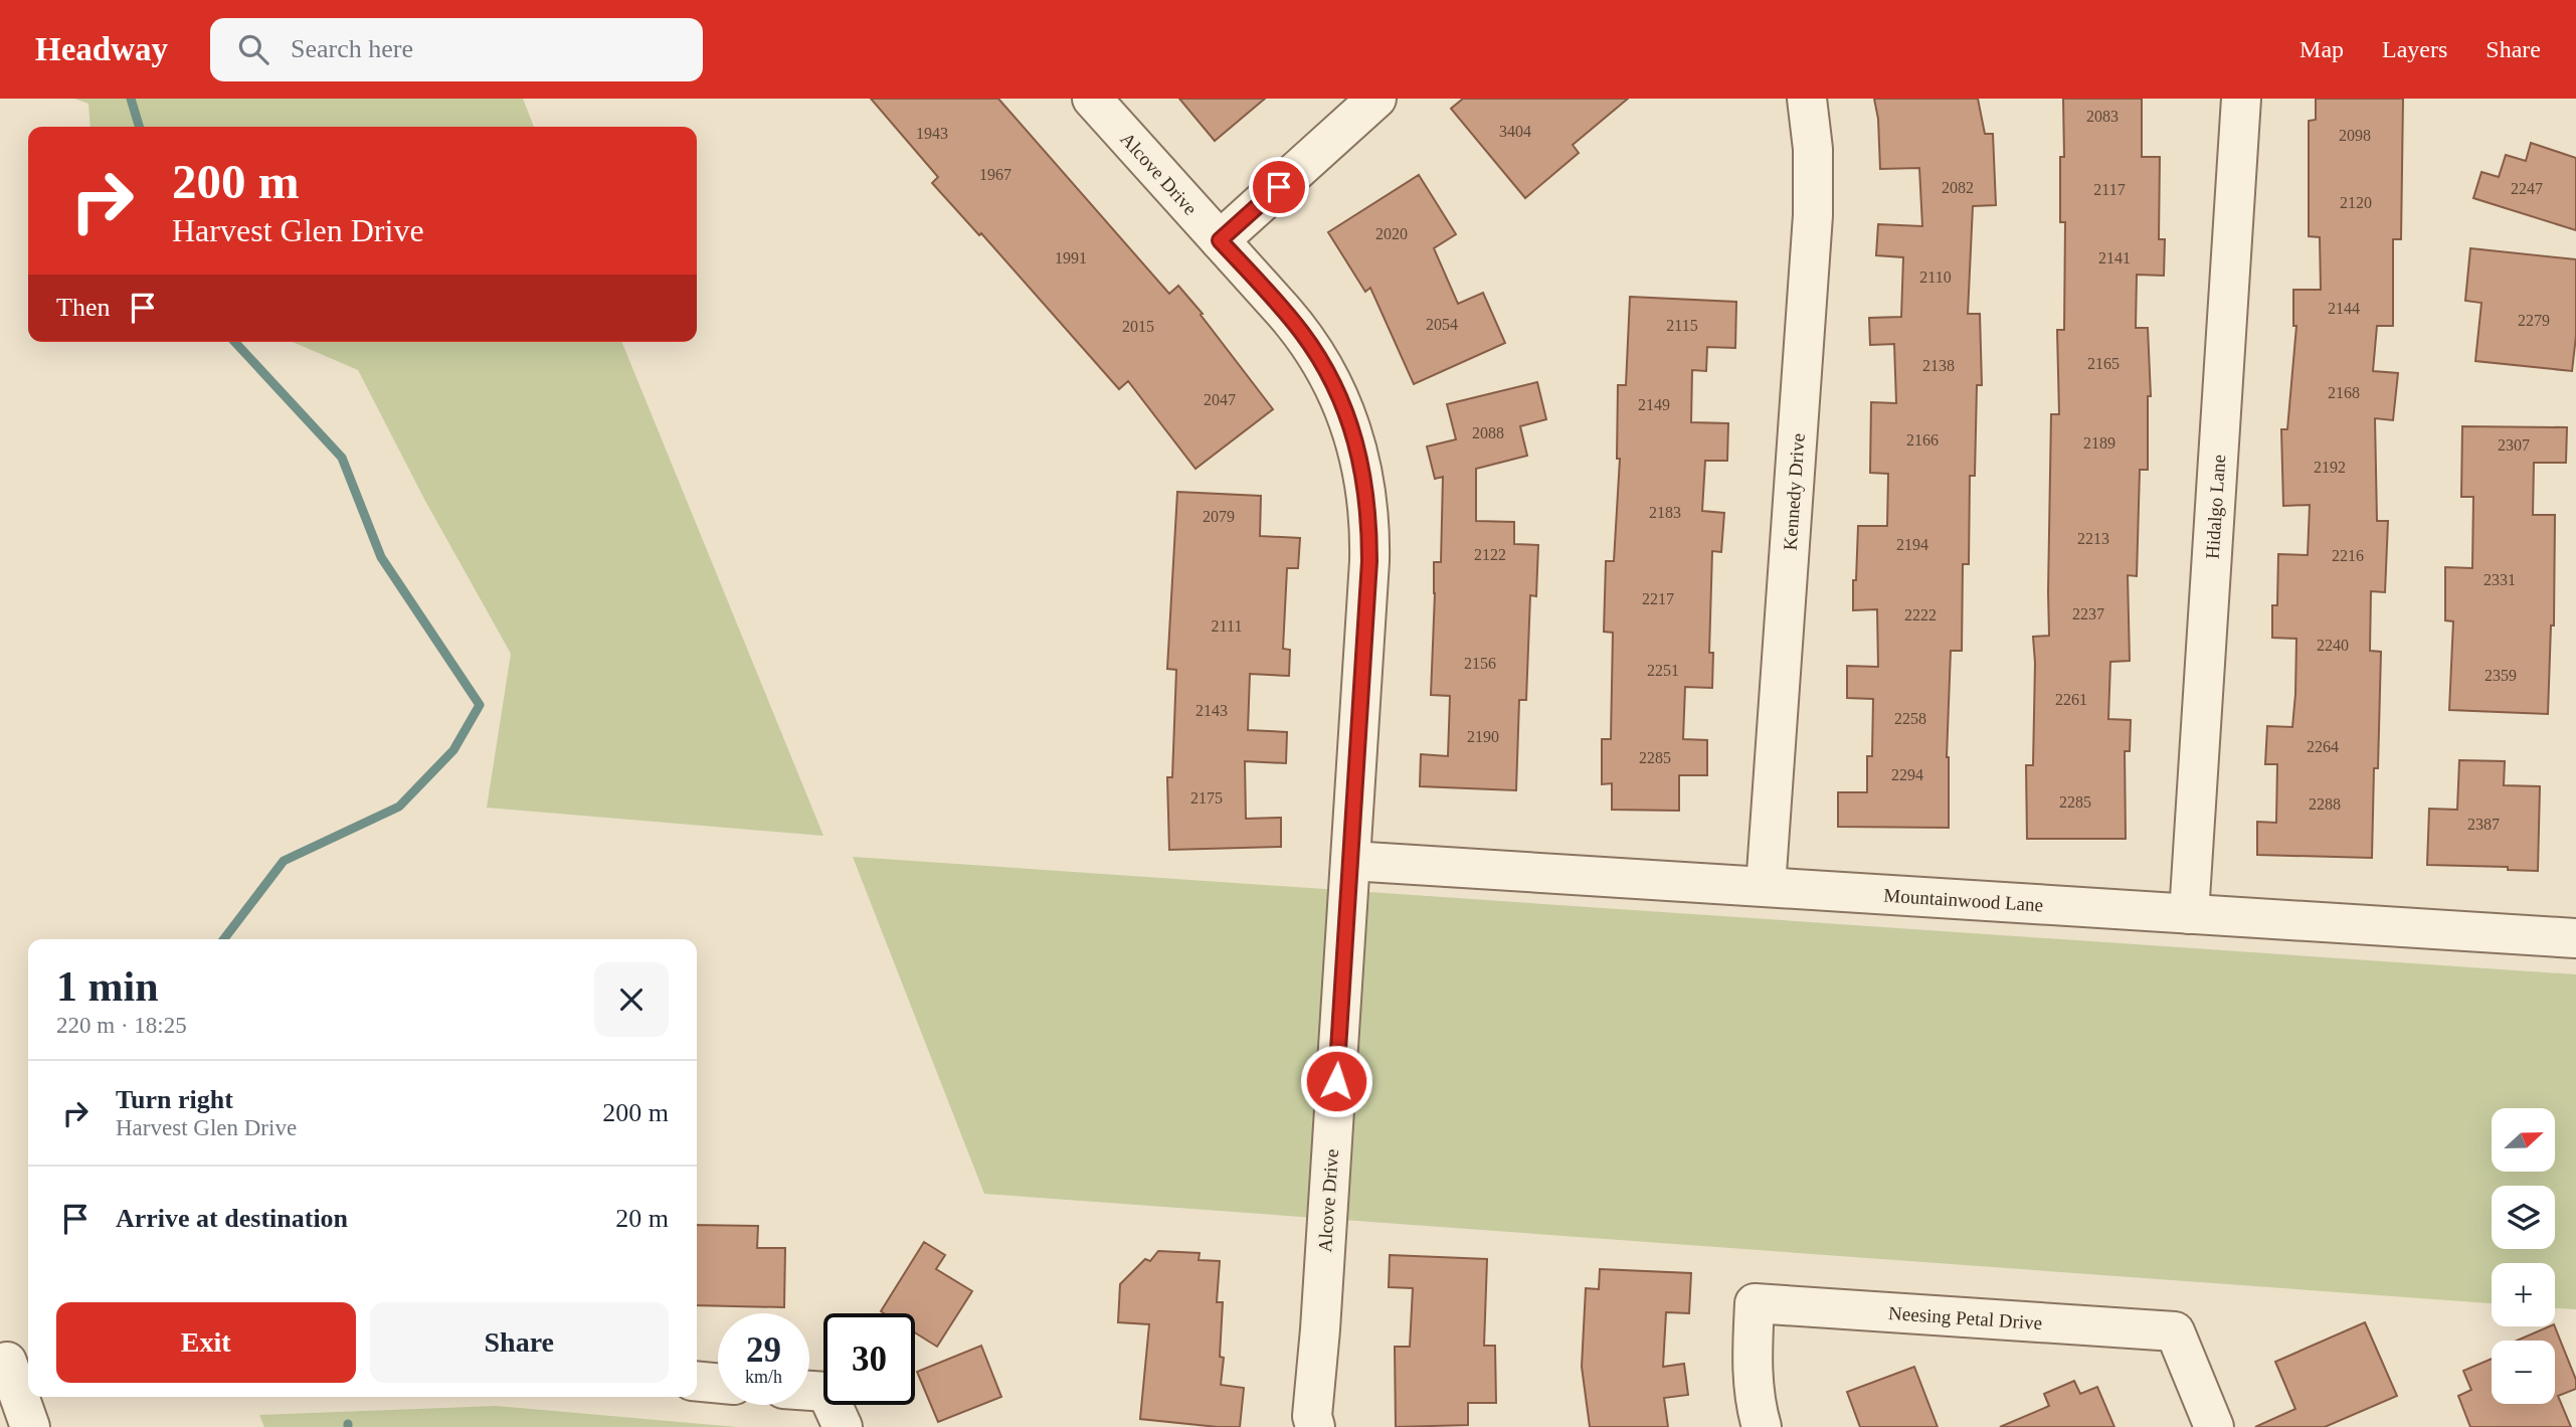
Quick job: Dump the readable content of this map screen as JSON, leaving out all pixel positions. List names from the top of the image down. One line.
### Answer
{"streets":{"street":["Alcove Drive","Kennedy Drive","Hidalgo Lane","Mountainwood Lane","Neesing Petal Drive"]},"crossings":[["Alcove Drive","Mountainwood Lane"],["Kennedy Drive","Mountainwood Lane"],["Hidalgo Lane","Mountainwood Lane"]],"house_numbers":["2083","3404","1943","2098","1967","2082","2247","2117","2120","2020","1991","2141","2110","2144","2279","2054","2115","2015","2165","2138","2168","2047","2149","2088","2166","2189","2307","2192","2183","2079","2213","2194","2122","2216","2331","2217","2237","2222","2111","2240","2156","2251","2359","2261","2143","2258","2190","2264","2285","2294","2175","2285","2288","2387"],"north":"right","page":{"header":"Headway","search":"Search here","nav":["Map","Layers","Share"],"turn":["200 m","Harvest Glen Drive"],"then":"Then","heading":["1 min","220 m · 18:25"],"list":[{"name":"Turn right","note":"Harvest Glen Drive","value":"200 m"},{"name":"Arrive at destination","value":"20 m"}],"map_buttons":["+","−"],"buttons":["Exit","Share"],"speed":"29 km/h","limit":"30"}}
